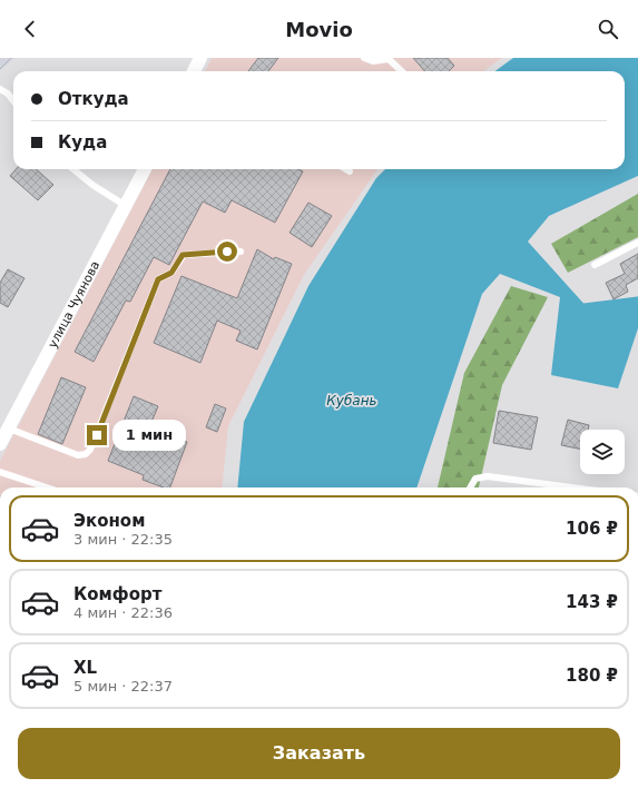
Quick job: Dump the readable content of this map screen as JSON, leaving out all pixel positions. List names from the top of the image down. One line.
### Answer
{"streets":{"street":["улица Чуянова"]},"water":["Кубань"],"page":{"header":"Movio","banner":["Откуда","Куда"],"bubble":"1 мин","list":[{"name":"Эконом","note":"3 мин · 22:35","value":"106 ₽"},{"name":"Комфорт","note":"4 мин · 22:36","value":"143 ₽"},{"name":"XL","note":"5 мин · 22:37","value":"180 ₽"}],"buttons":"Заказать"}}
